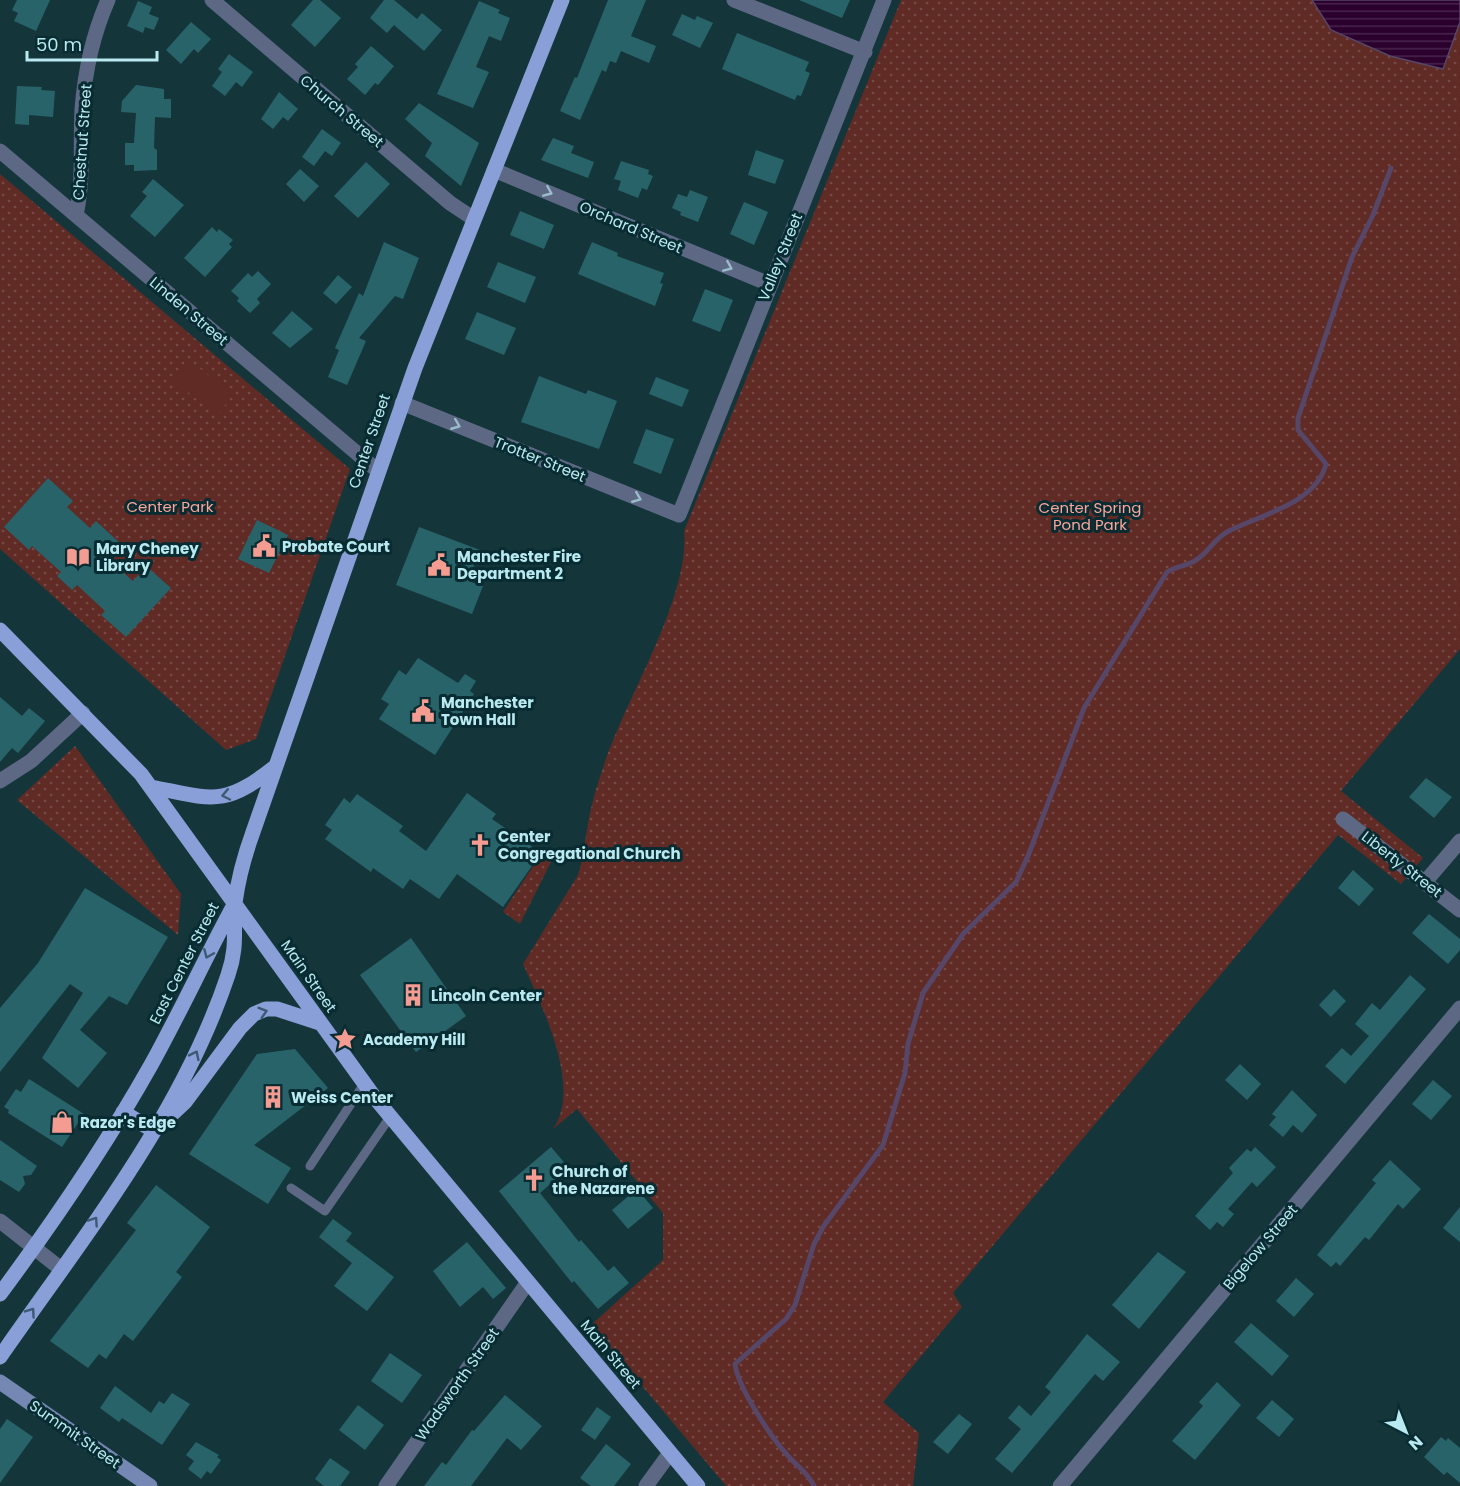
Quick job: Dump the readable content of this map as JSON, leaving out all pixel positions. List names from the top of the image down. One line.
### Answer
{"streets":{"main road":["Center Street","East Center Street","Main Street"],"street":["Church Street","Chestnut Street","Orchard Street","Valley Street","Linden Street","Trotter Street","Liberty Street","Bigelow Street","Wadsworth Street","Summit Street"]},"crossings":[["Church Street","Center Street"],["Chestnut Street","Linden Street"],["Orchard Street","Valley Street"],["Orchard Street","Center Street"],["Valley Street","Trotter Street"],["Linden Street","Center Street"],["Center Street","Trotter Street"],["Center Street","East Center Street"],["Center Street","Main Street"],["East Center Street","Main Street"],["Main Street","Wadsworth Street"]],"one_way":["Orchard Street","Trotter Street"],"parks":["Center Park","Center Spring Pond Park"],"places":{"public building":["Probate Court","Manchester Fire Department 2","Manchester Town Hall"],"library":["Mary Cheney Library"],"church":["Center Congregational Church","Church of the Nazarene"],"building":["Lincoln Center","Weiss Center"],"place":["Academy Hill"],"shop":["Razor's Edge"]},"scale_bar":"50 m","north":"bottom right"}
